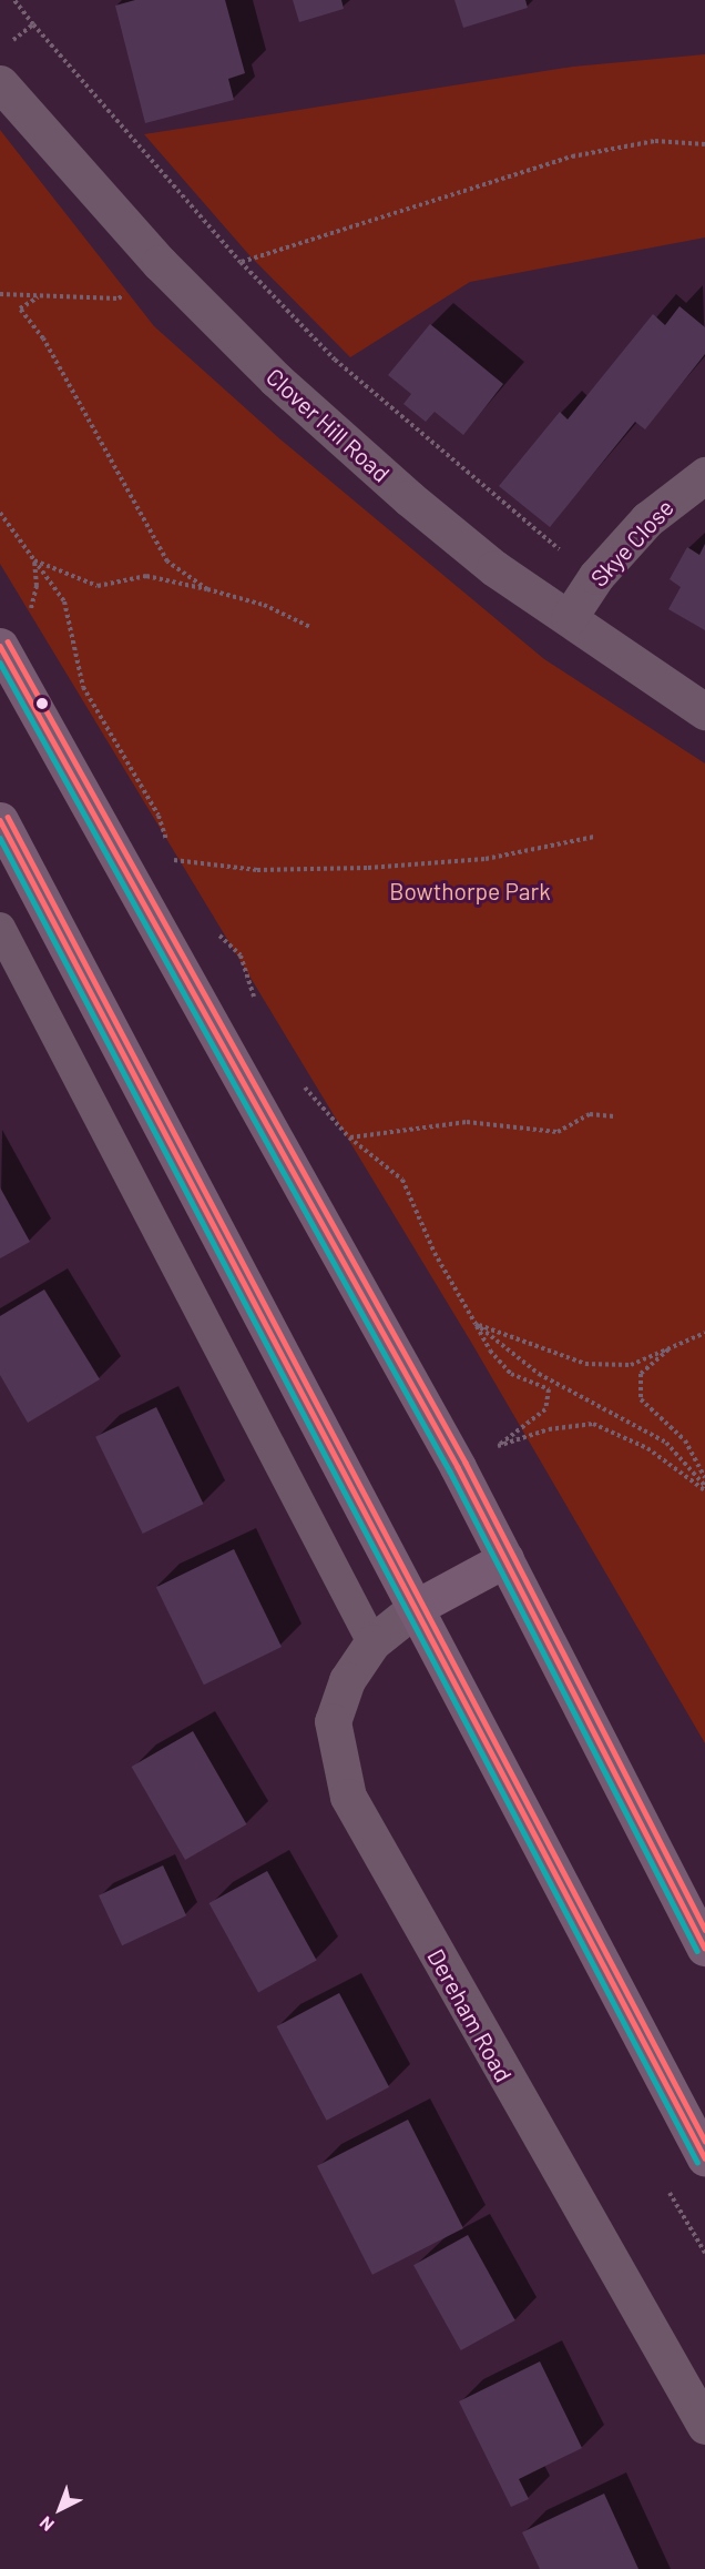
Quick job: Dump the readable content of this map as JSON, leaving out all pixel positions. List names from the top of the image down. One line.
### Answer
{"streets":{"street":["Clover Hill Road","Skye Close","Dereham Road"]},"crossings":[["Clover Hill Road","Skye Close"]],"parks":["Bowthorpe Park"],"north":"bottom left"}
